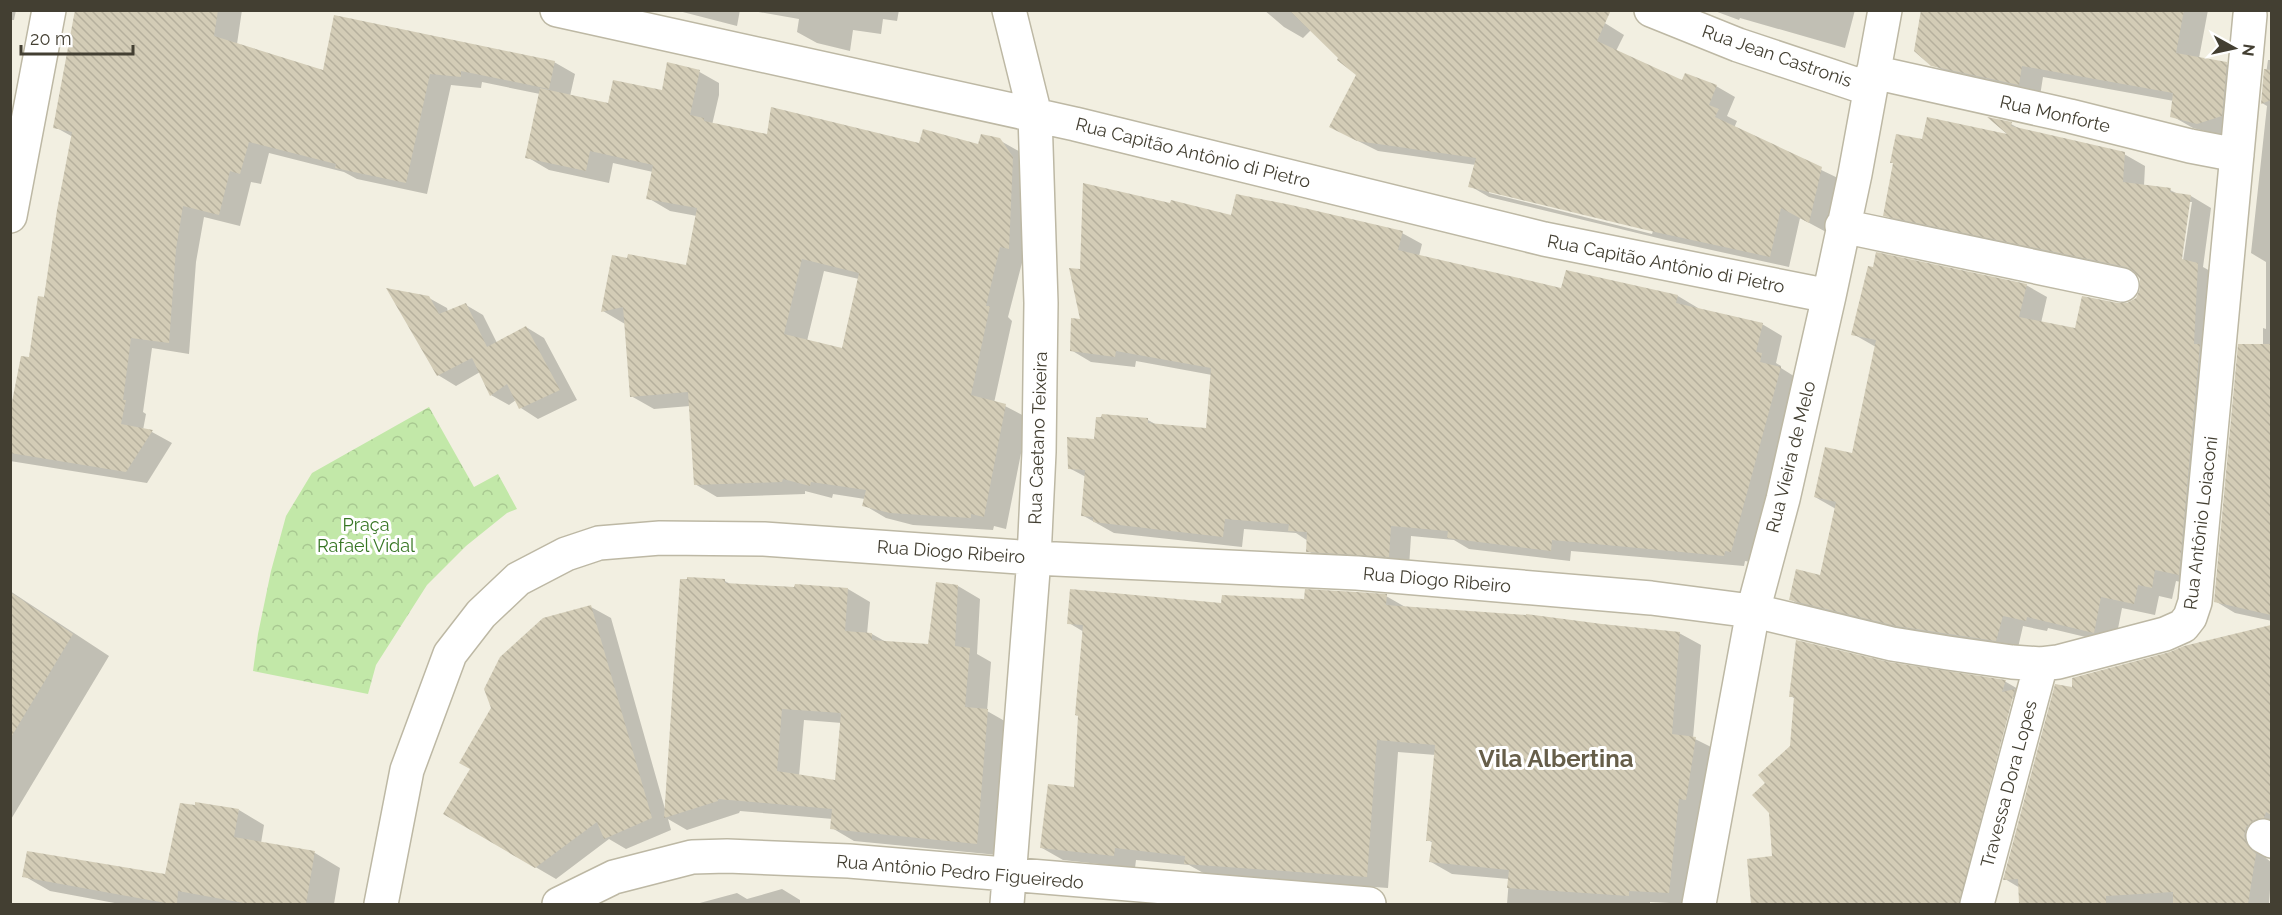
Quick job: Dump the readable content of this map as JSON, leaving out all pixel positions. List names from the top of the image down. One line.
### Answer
{"streets":{"street":["Rua Jean Castronis","Rua Monforte","Rua Capitão Antônio di Pietro","Rua Caetano Teixeira","Rua Vieira de Melo","Rua Antônio Loiaconi","Rua Diogo Ribeiro","Travessa Dora Lopes","Rua Antônio Pedro Figueiredo"]},"crossings":[["Rua Jean Castronis","Rua Monforte"],["Rua Jean Castronis","Rua Vieira de Melo"],["Rua Monforte","Rua Vieira de Melo"],["Rua Monforte","Rua Antônio Loiaconi"],["Rua Capitão Antônio di Pietro","Rua Caetano Teixeira"],["Rua Capitão Antônio di Pietro","Rua Vieira de Melo"],["Rua Caetano Teixeira","Rua Diogo Ribeiro"],["Rua Caetano Teixeira","Rua Antônio Pedro Figueiredo"],["Rua Vieira de Melo","Rua Antônio Loiaconi"],["Rua Vieira de Melo","Rua Diogo Ribeiro"],["Rua Antônio Loiaconi","Rua Diogo Ribeiro"],["Rua Antônio Loiaconi","Travessa Dora Lopes"]],"districts":["Vila Albertina"],"parks":["Praça Rafael Vidal"],"scale_bar":"20 m","north":"right"}
